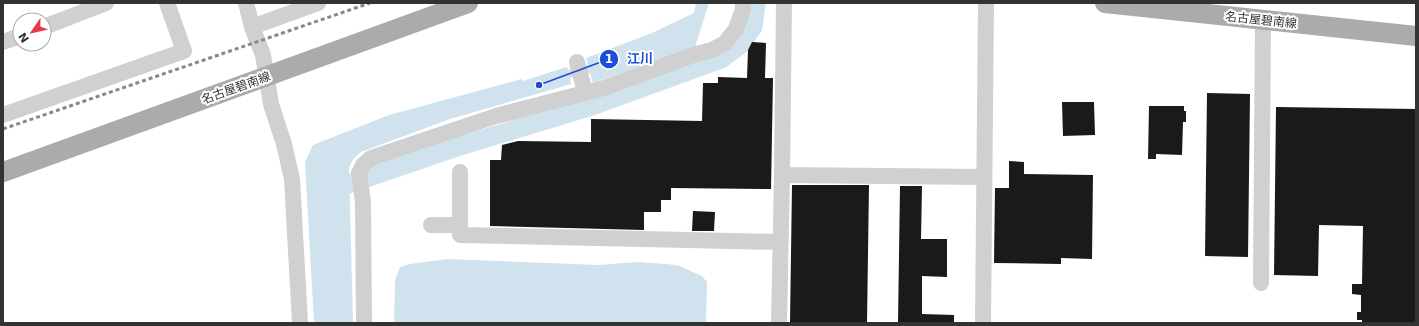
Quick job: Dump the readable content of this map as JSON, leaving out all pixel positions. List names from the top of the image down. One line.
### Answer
{"streets":{"main road":["名古屋碧南線"]},"places":["江川"],"north":"bottom left"}
